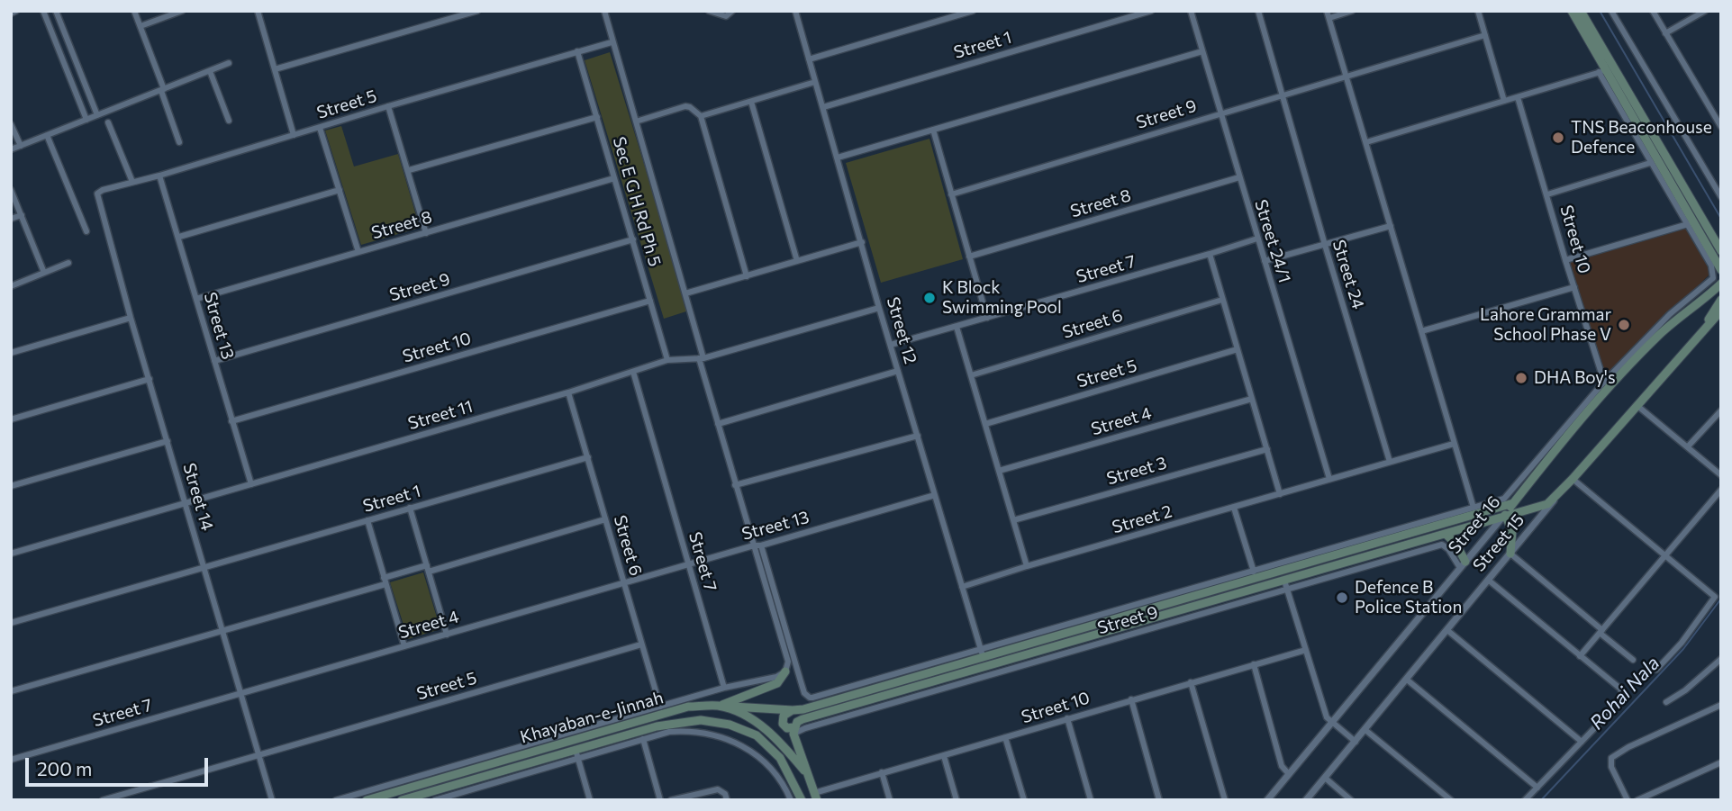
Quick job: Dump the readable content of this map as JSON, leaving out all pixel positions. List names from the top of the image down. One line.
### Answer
{"streets":{"main road":["Street 16","Street 15","Khayaban-e-Jinnah"],"street":["Street 1","Street 5","Street 9","Sec E G H Rd Ph 5","Street 8","Street 10","Street 24/1","Street 7","Street 24","Street 6","Street 13","Street 12","Street 11","Street 4","Street 3","Street 14","Street 2"]},"crossings":[["Street 1","Street 6"],["Street 1","Street 12"],["Street 1","Street 14"],["Street 5","Sec E G H Rd Ph 5"],["Street 5","Street 6"],["Street 5","Street 13"],["Street 5","Street 14"],["Street 9","Sec E G H Rd Ph 5"],["Street 9","Street 24/1"],["Street 9","Street 24"],["Street 9","Street 13"],["Street 9","Khayaban-e-Jinnah"],["Sec E G H Rd Ph 5","Street 8"],["Sec E G H Rd Ph 5","Street 10"],["Sec E G H Rd Ph 5","Street 11"],["Street 8","Street 24/1"],["Street 8","Street 13"],["Street 10","Street 13"],["Street 10","Street 16"],["Street 10","Khayaban-e-Jinnah"],["Street 24/1","Street 7"],["Street 24/1","Street 2"],["Street 7","Street 13"],["Street 7","Street 12"],["Street 7","Street 11"],["Street 7","Street 4"],["Street 7","Street 14"],["Street 24","Street 2"],["Street 6","Street 13"],["Street 6","Street 11"],["Street 6","Street 4"],["Street 13","Street 12"],["Street 13","Street 11"],["Street 13","Street 4"],["Street 12","Street 11"],["Street 12","Street 2"],["Street 11","Street 14"],["Street 4","Street 14"]],"water":["Rohai Nala"],"places":["TNS Beaconhouse Defence","K Block Swimming Pool","Lahore Grammar School Phase V","DHA Boy's","Defence B Police Station"],"scale_bar":"200 m"}
